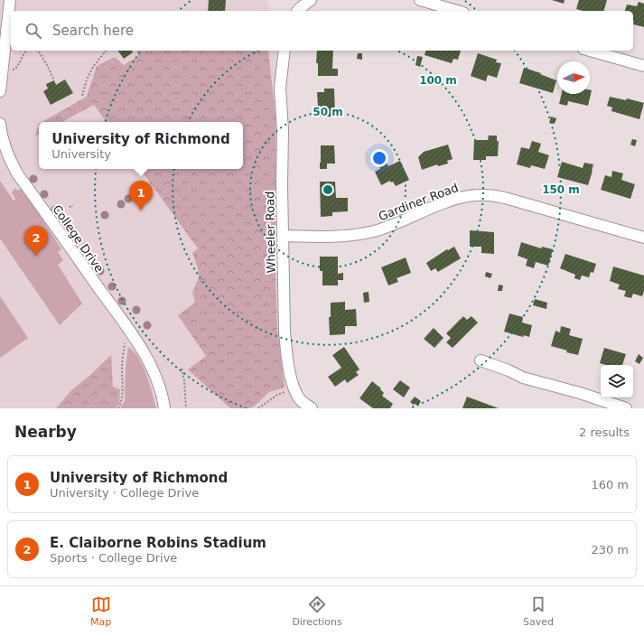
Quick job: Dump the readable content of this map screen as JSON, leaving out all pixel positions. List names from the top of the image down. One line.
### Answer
{"streets":{"street":["Gardiner Road","Wheeler Road","College Drive"]},"crossings":[["Gardiner Road","Wheeler Road"]],"north":"right","page":{"search":"Search here","popup":["University of Richmond","University"],"pins":["1","2"],"heading":["Nearby","2 results"],"list":[{"mark":"1","name":"University of Richmond","note":"University · College Drive","value":"160 m"},{"mark":"2","name":"E. Claiborne Robins Stadium","note":"Sports · College Drive","value":"230 m"}],"nav":["Map","Directions","Saved"]},"rings":["100 m","50 m","150 m"]}
